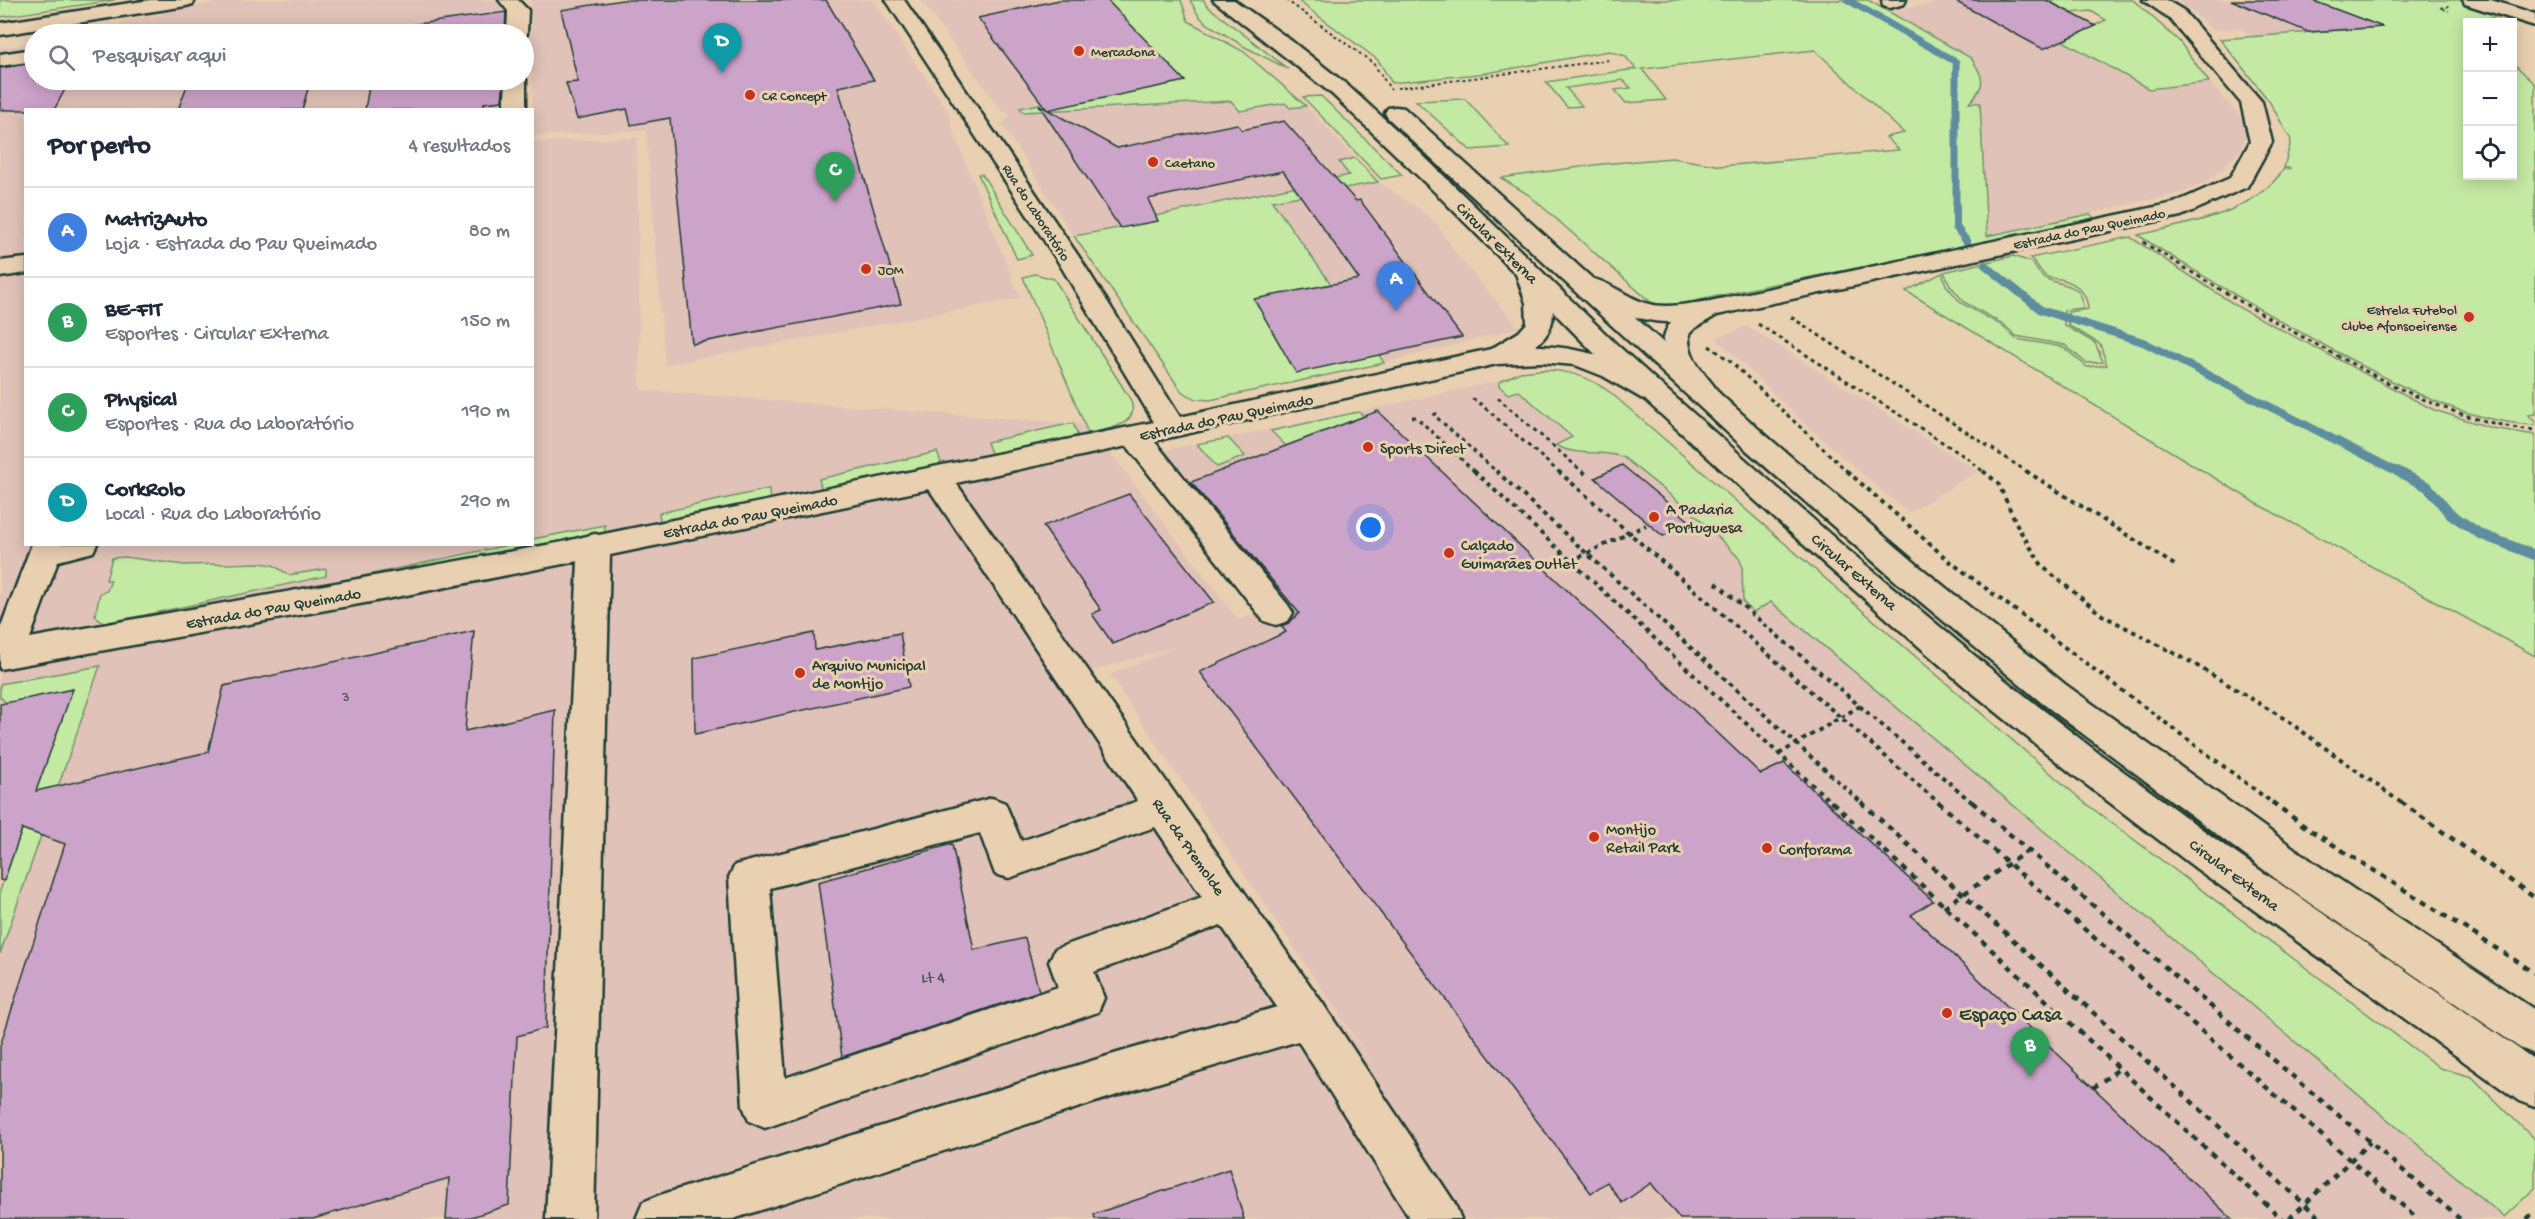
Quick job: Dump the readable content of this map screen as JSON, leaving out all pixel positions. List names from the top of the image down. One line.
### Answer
{"streets":{"street":["Rua do Laboratório","Estrada do Pau Queimado","Circular Externa","Rua da Premolde"]},"crossings":[["Rua do Laboratório","Estrada do Pau Queimado"],["Estrada do Pau Queimado","Circular Externa"],["Estrada do Pau Queimado","Rua da Premolde"]],"places":["Mercadona","CR Concept","Caetano","JOM","Estrela Futebol Clube Afonsoeirense","Sports Direct","A Padaria Portuguesa","Calçado Guimarães Outlet","Arquivo Municipal de Montijo","Montijo Retail Park","Conforama","Espaço Casa"],"house_numbers":["3","Lt 4"],"page":{"map_buttons":["+","−"],"pins":["D","C","A","B"],"search":"Pesquisar aqui","heading":["Por perto","4 resultados"],"list":[{"mark":"A","name":"MatrizAuto","note":"Loja · Estrada do Pau Queimado","value":"80 m"},{"mark":"B","name":"BE-FIT","note":"Esportes · Circular Externa","value":"150 m"},{"mark":"C","name":"Physical","note":"Esportes · Rua do Laboratório","value":"190 m"},{"mark":"D","name":"CorkRolo","note":"Local · Rua do Laboratório","value":"290 m"}]}}
